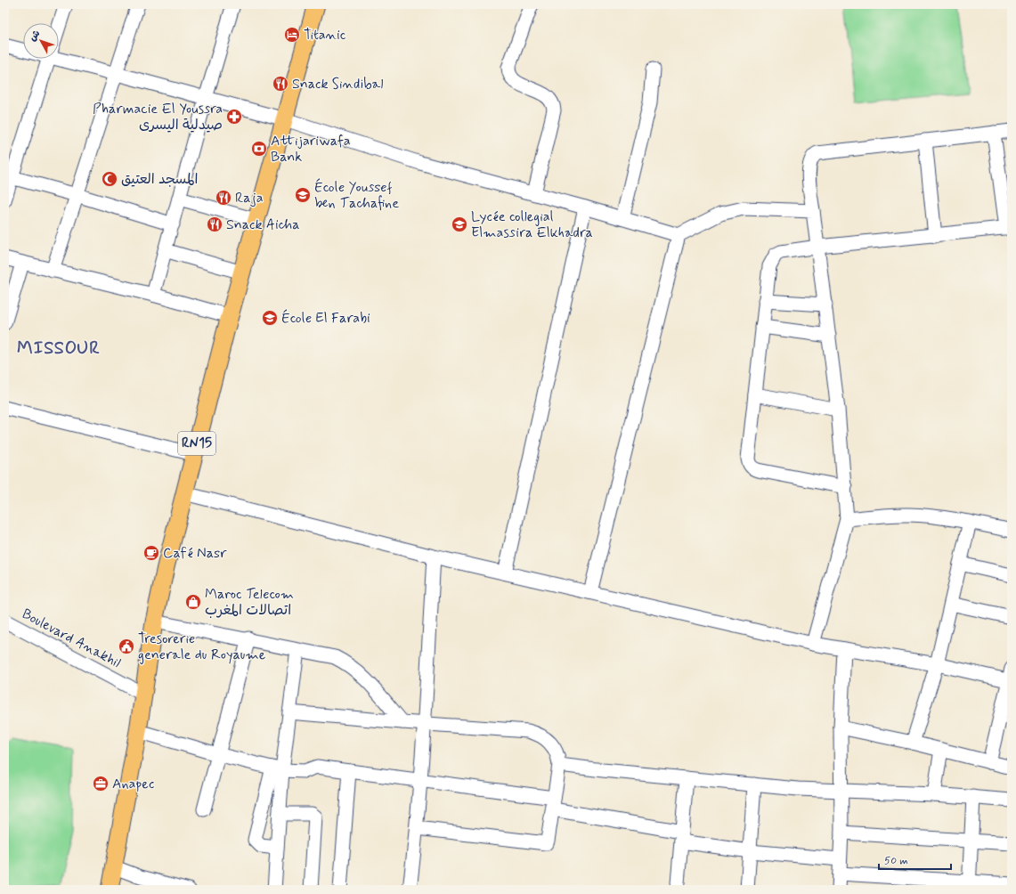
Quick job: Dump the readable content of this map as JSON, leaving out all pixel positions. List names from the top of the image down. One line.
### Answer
{"streets":{"main road":["RN15"],"street":["Boulevard Anakhil"]},"crossings":[["RN15","Boulevard Anakhil"]],"districts":["MISSOUR"],"places":{"hotel":["Titanic"],"restaurant":["Snack Sindibal","Raja","Snack Aicha"],"pharmacy":["Pharmacie El Youssra صيدلية اليسرى"],"bank":["Attijariwafa Bank"],"mosque":["المسجد العتيق"],"school or university":["École Youssef ben Tachafine","Lycée collegial Elmassira Elkhadra","École El Farabi"],"cafe":["Café Nasr"],"shop":["Maroc Telecom اتصالات المغرب"],"public building":["Tresorerie generale du Royaume"],"office":["Anapec"]},"scale_bar":"50 m","north":"top left"}
